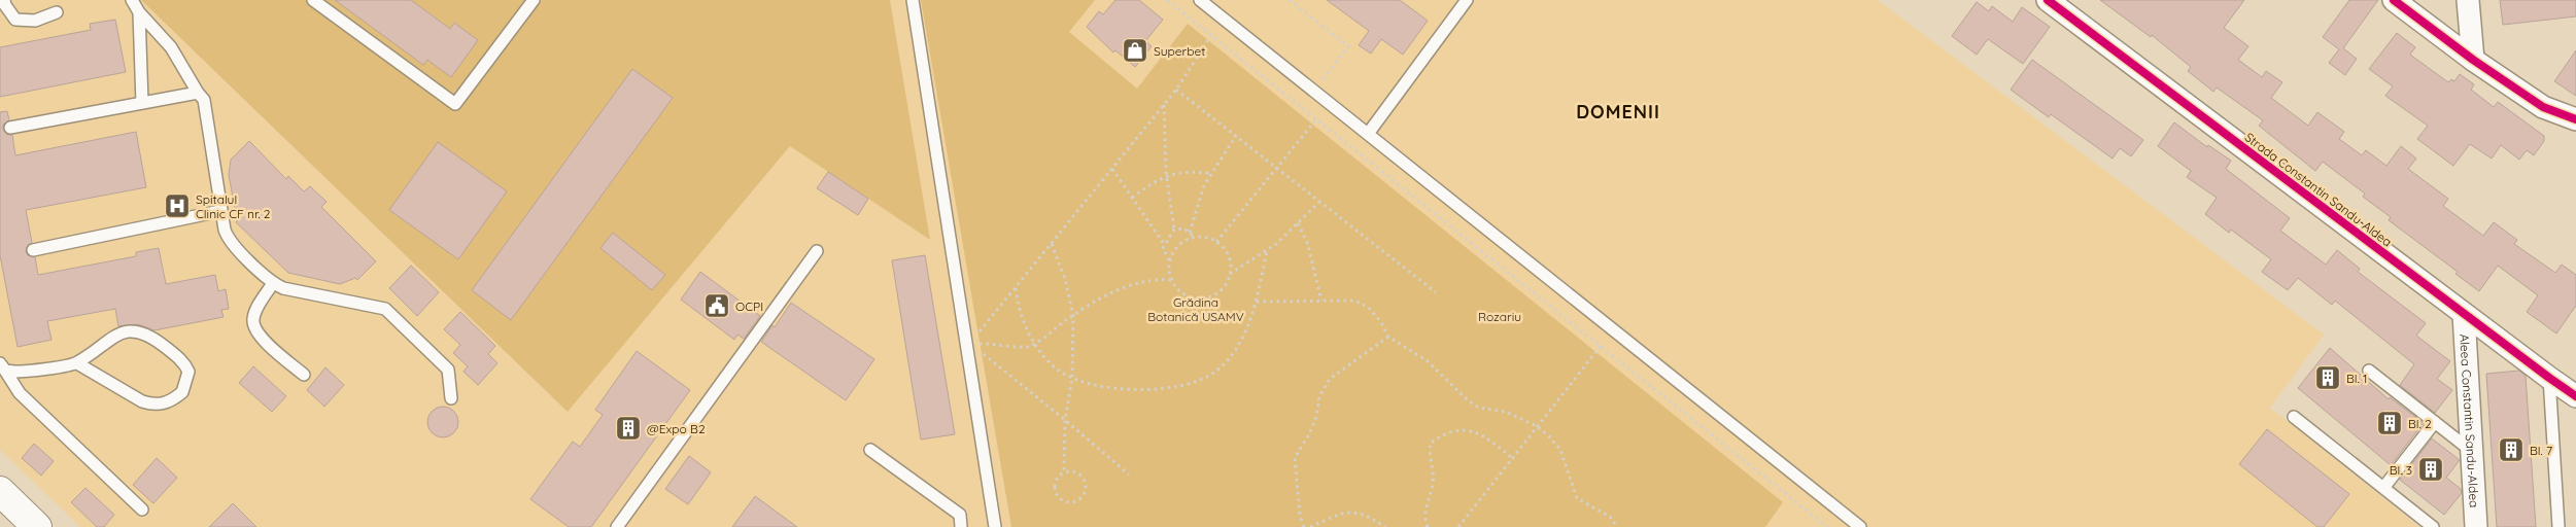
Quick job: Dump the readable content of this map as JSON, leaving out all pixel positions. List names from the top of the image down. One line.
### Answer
{"streets":{"street":["Strada Constantin Sandu-Aldea","Aleea Constantin Sandu-Aldea"]},"crossings":[["Strada Constantin Sandu-Aldea","Aleea Constantin Sandu-Aldea"]],"districts":["DOMENII"],"parks":["Grădina Botanică USAMV","Rozariu"],"places":{"shop":["Superbet"],"hospital":["Spitalul Clinic CF nr. 2"],"public building":["OCPI"],"building":["Bl. 1","Bl. 2","@Expo B2","Bl. 7","Bl. 3"]}}
